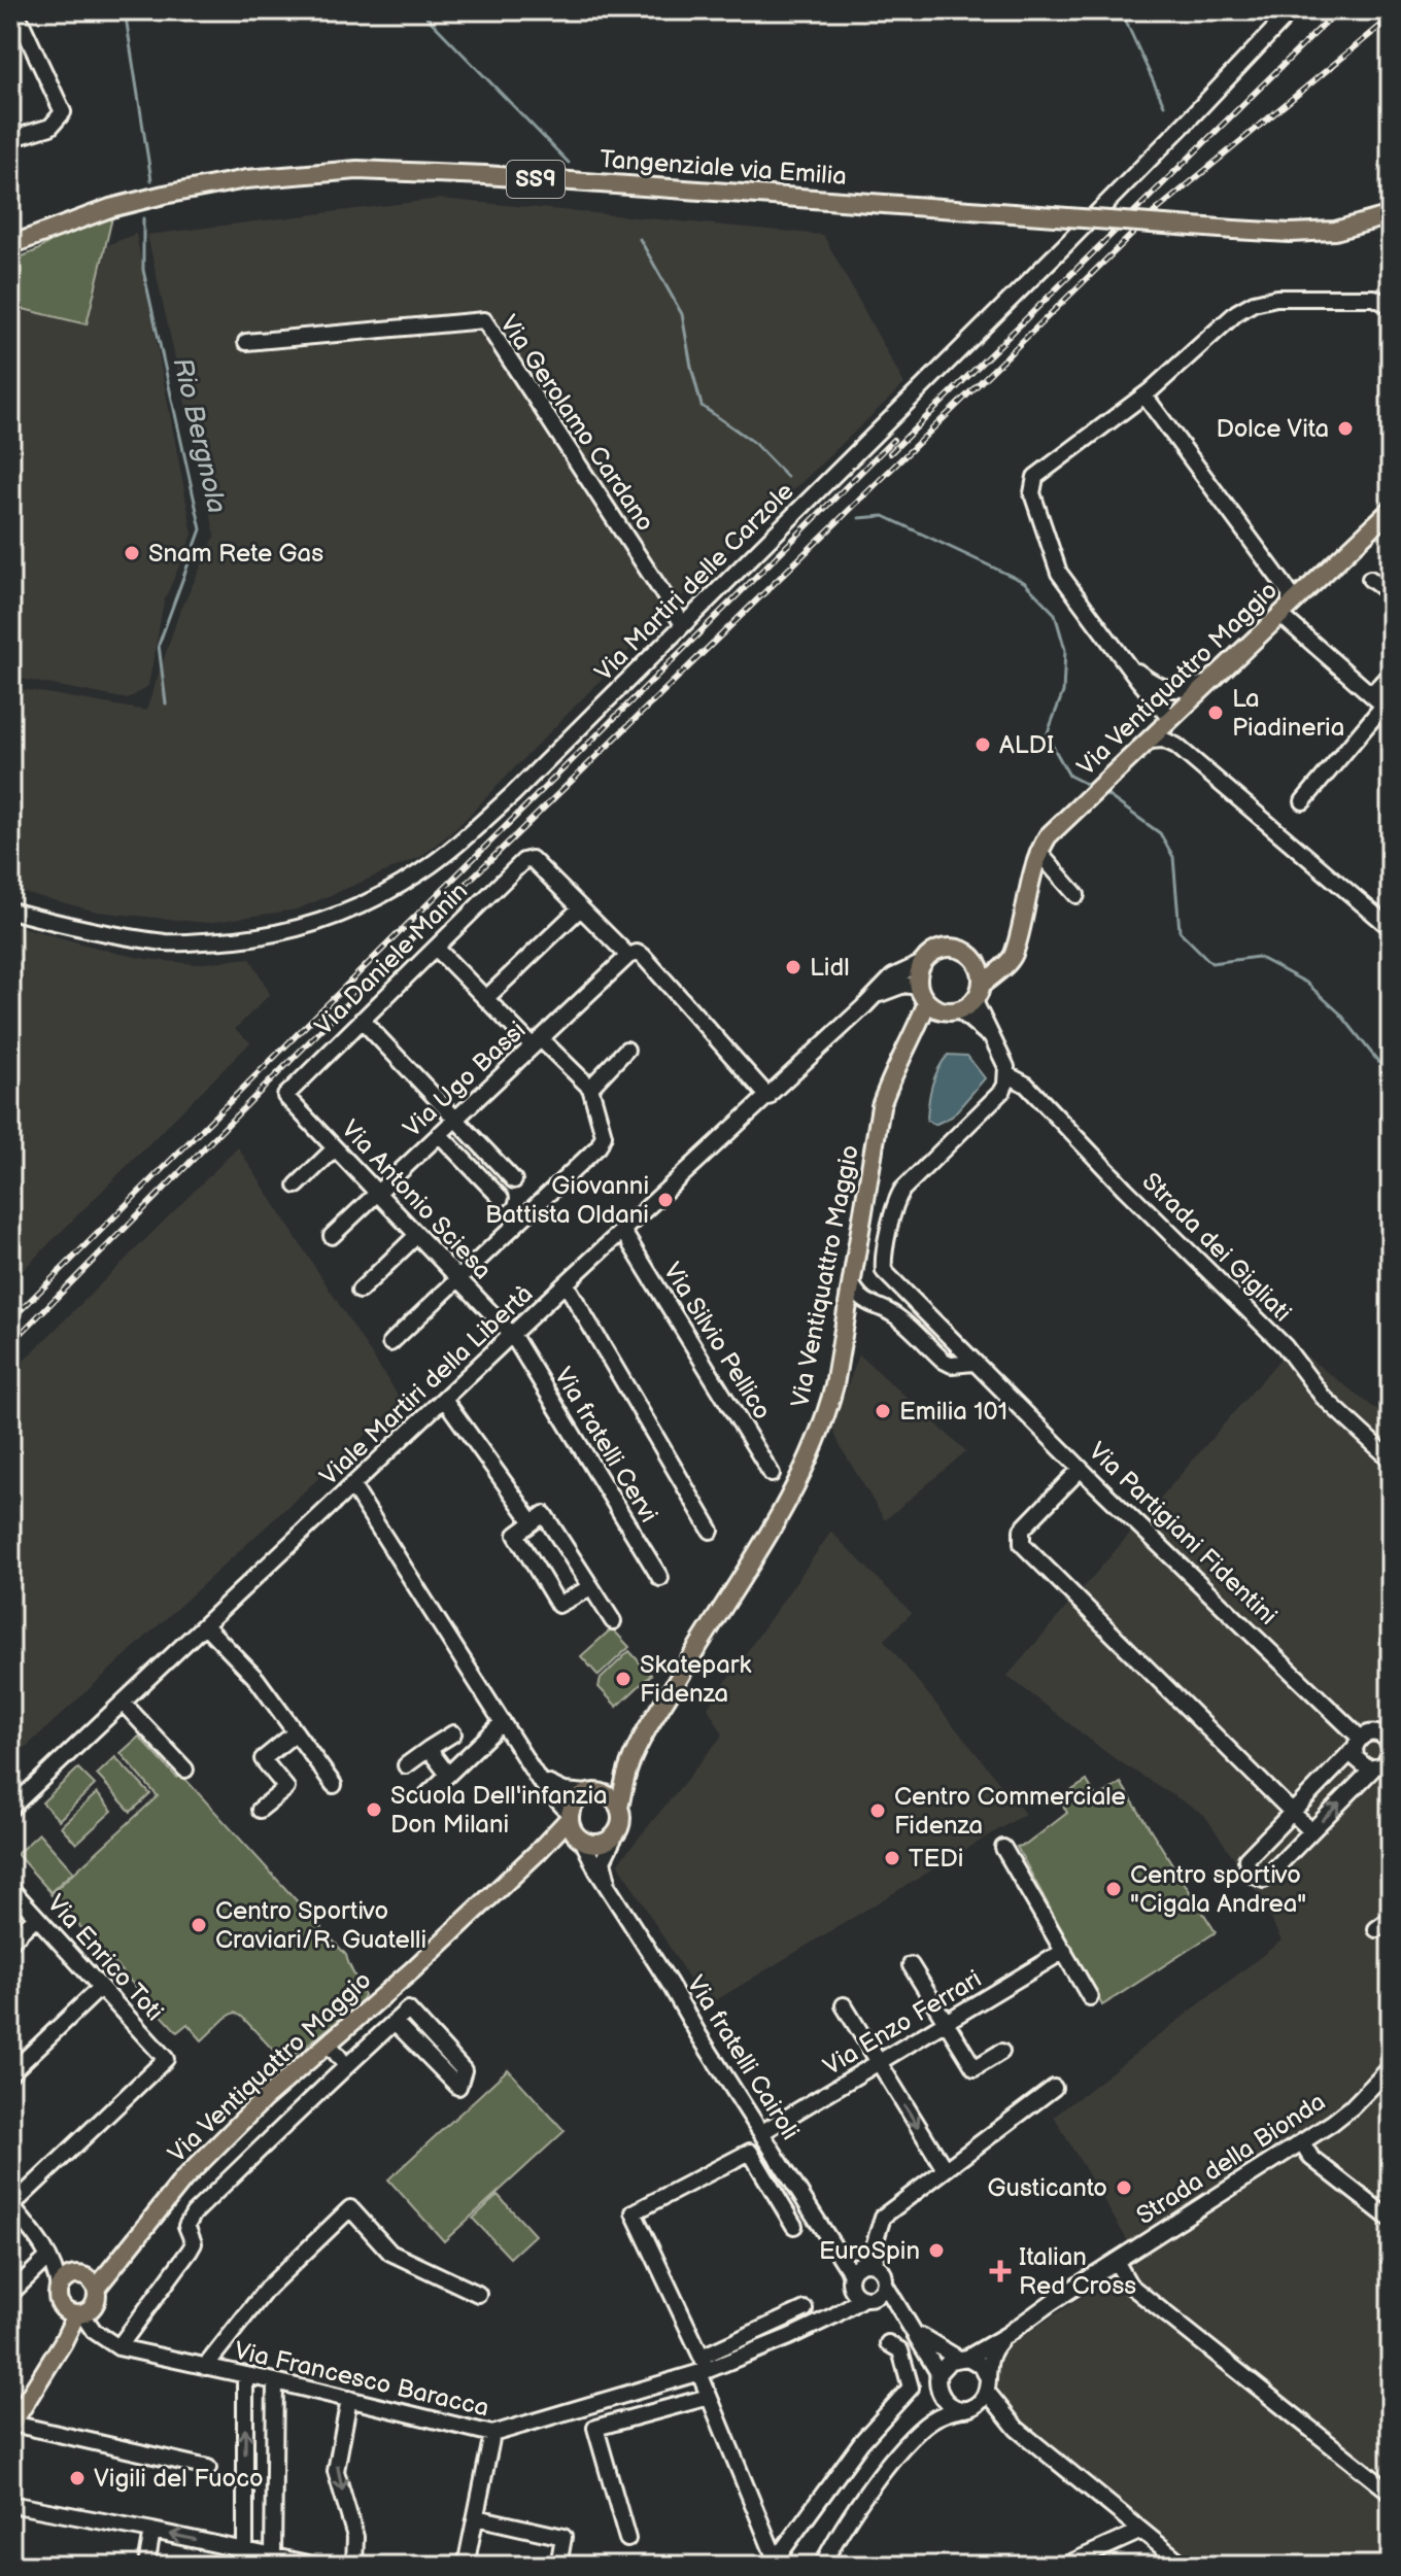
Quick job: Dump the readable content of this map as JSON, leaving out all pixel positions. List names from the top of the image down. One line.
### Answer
{"streets":{"main road":["Tangenziale via Emilia","SS9","Via Ventiquattro Maggio"],"street":["Via Gerolamo Cardano","Via Martiri delle Carzole","Via Daniele Manin","Via Ugo Bassi","Via Antonio Sciesa","Strada dei Gigliati","Via Silvio Pellico","Viale Martiri della Libertà","Via fratelli Cervi","Via Partigiani Fidentini","Via Enrico Toti","Via Enzo Ferrari","Via fratelli Cairoli","Strada della Bionda","Via Francesco Baracca"]},"crossings":[["Tangenziale via Emilia","SS9"],["Via Gerolamo Cardano","Via Martiri delle Carzole"],["Via Ventiquattro Maggio","Viale Martiri della Libertà"],["Via Ventiquattro Maggio","Via fratelli Cairoli"],["Via Daniele Manin","Via Antonio Sciesa"],["Via Ugo Bassi","Via Antonio Sciesa"],["Via Antonio Sciesa","Viale Martiri della Libertà"],["Via Antonio Sciesa","Via fratelli Cervi"],["Strada dei Gigliati","Via Partigiani Fidentini"],["Via Silvio Pellico","Viale Martiri della Libertà"],["Viale Martiri della Libertà","Via fratelli Cervi"],["Via Enzo Ferrari","Via fratelli Cairoli"],["Via fratelli Cairoli","Strada della Bionda"],["Via fratelli Cairoli","Via Francesco Baracca"]],"water":["Rio Bergnola"],"places":{"other":["Dolce Vita","Snam Rete Gas","La Piadineria","ALDI","Lidl","Giovanni Battista Oldani","Emilia 101","Skatepark Fidenza","Scuola Dell'infanzia Don Milani","Centro Commerciale Fidenza","TEDi","Centro sportivo \"Cigala Andrea\"","Centro Sportivo Craviari/R. Guatelli","Gusticanto","EuroSpin","Vigili del Fuoco"],"health":["Italian Red Cross"]}}
